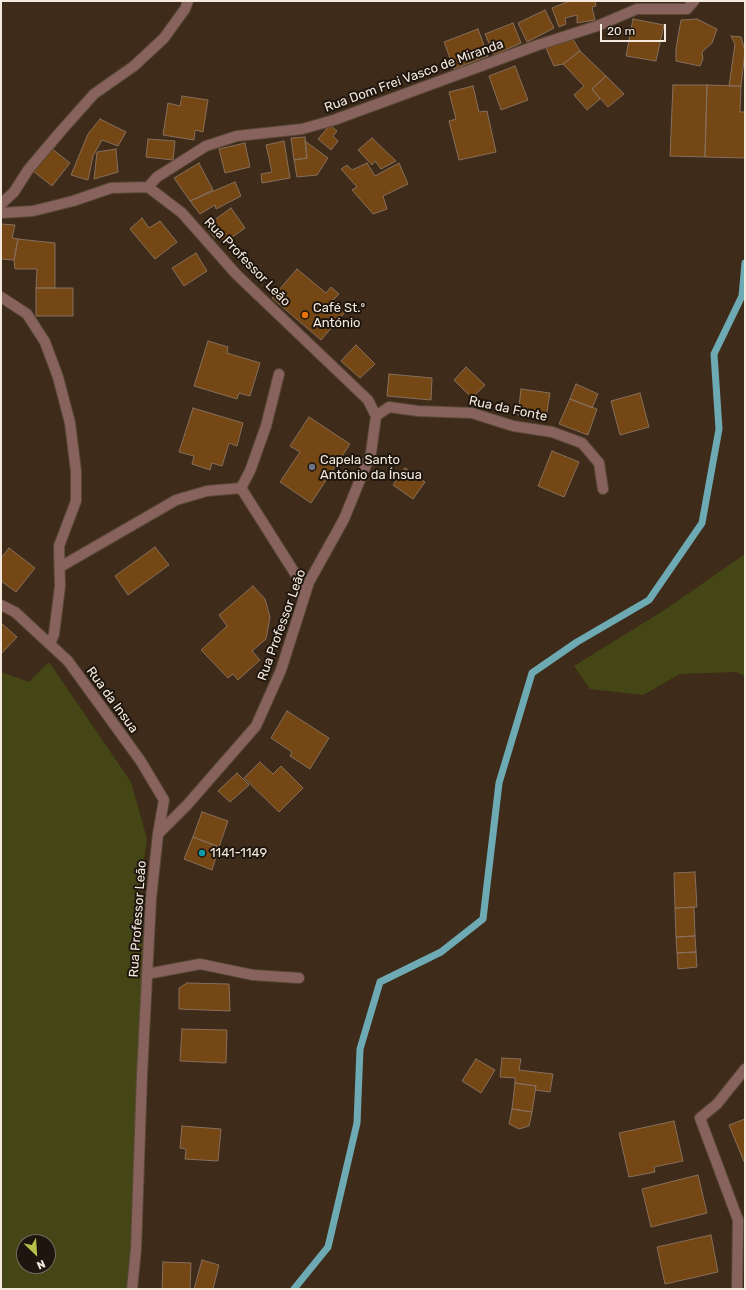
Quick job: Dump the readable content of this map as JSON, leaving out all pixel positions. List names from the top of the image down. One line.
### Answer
{"streets":{"street":["Rua Dom Frei Vasco de Miranda","Rua Professor Leão","Rua da Fonte","Rua da Insua"]},"crossings":[["Rua Dom Frei Vasco de Miranda","Rua Professor Leão"],["Rua Professor Leão","Rua da Fonte"],["Rua Professor Leão","Rua da Insua"]],"places":["Café St.º António","Capela Santo António da Ínsua","1141-1149"],"scale_bar":"20 m","north":"bottom right"}
